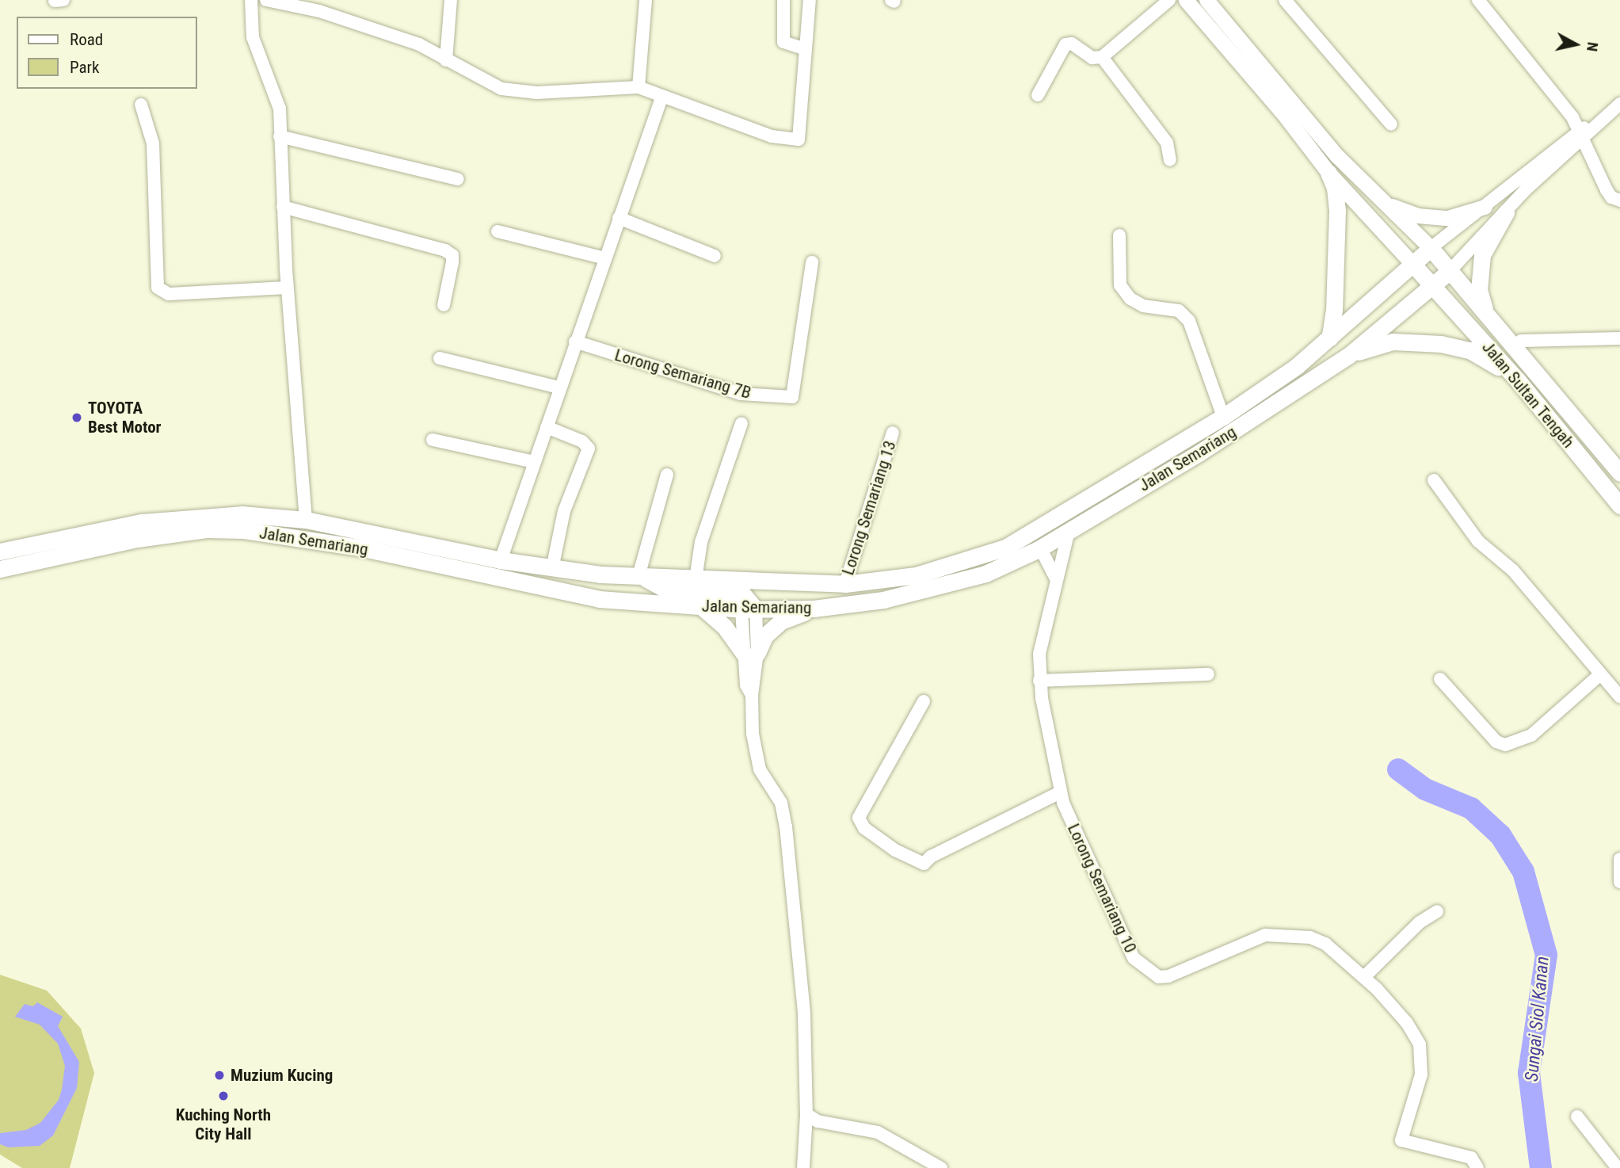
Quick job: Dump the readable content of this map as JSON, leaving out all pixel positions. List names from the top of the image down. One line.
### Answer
{"streets":{"main road":["Jalan Sultan Tengah","Jalan Semariang"],"street":["Lorong Semariang 7B","Lorong Semariang 13","Lorong Semariang 10"]},"crossings":[["Jalan Sultan Tengah","Jalan Semariang"],["Jalan Semariang","Lorong Semariang 13"],["Jalan Semariang","Lorong Semariang 10"]],"water":["Sungai Siol Kanan"],"places":["TOYOTA Best Motor","Muzium Kucing","Kuching North City Hall"],"legend":["Road","Park"],"north":"right"}
